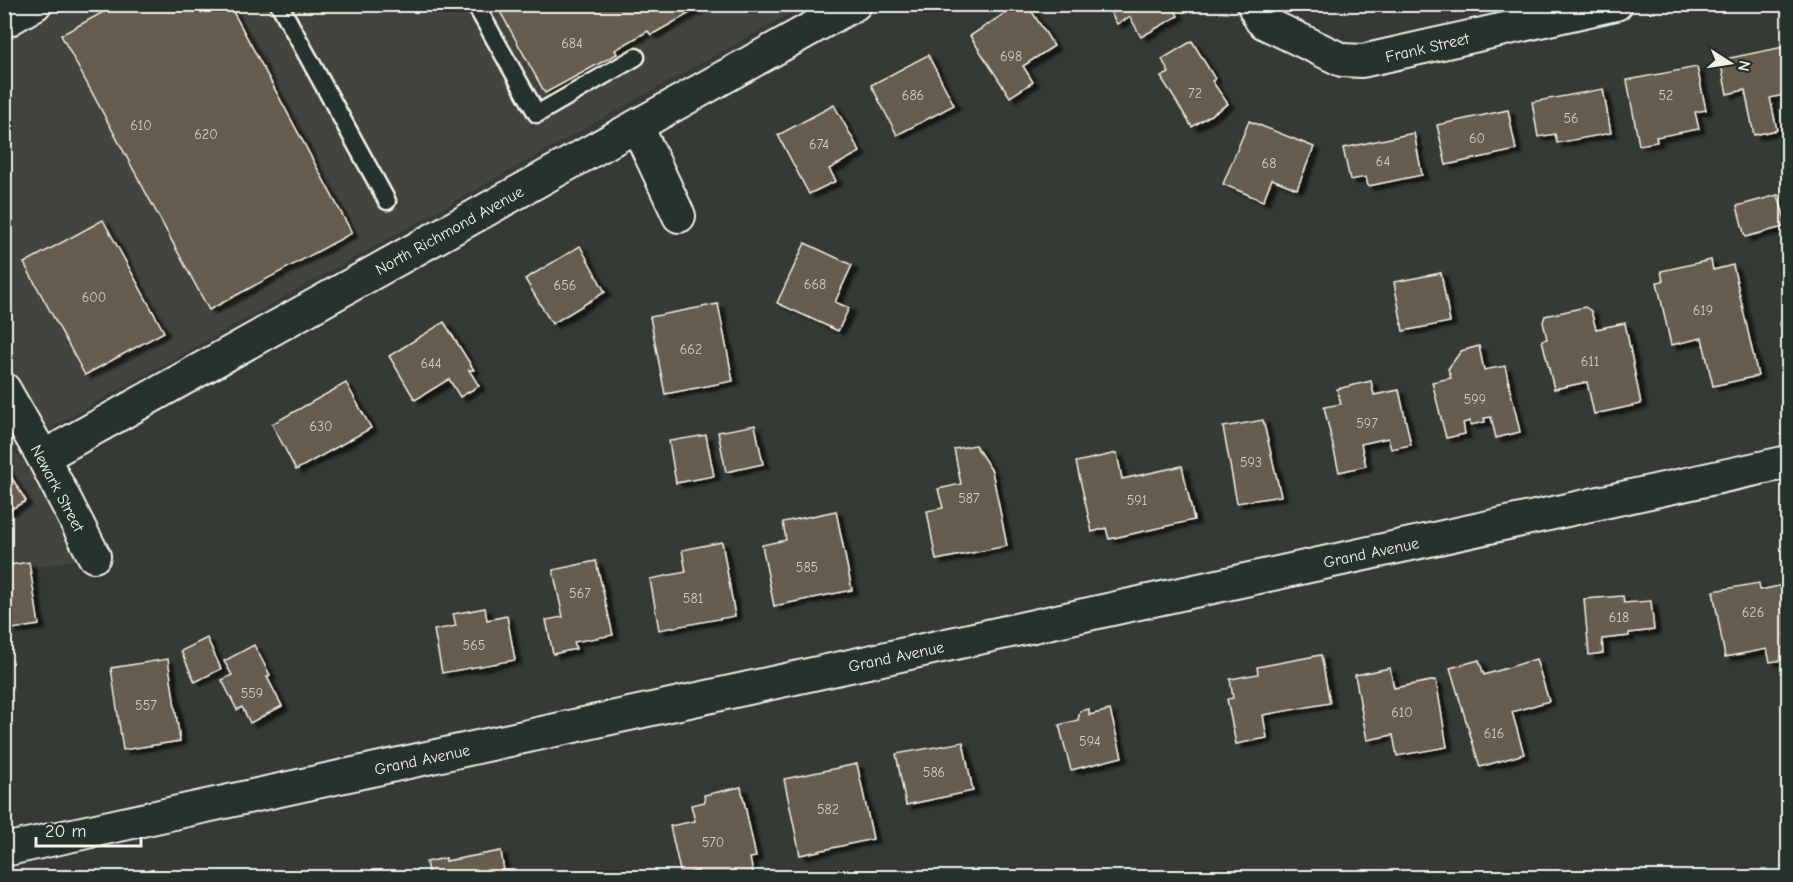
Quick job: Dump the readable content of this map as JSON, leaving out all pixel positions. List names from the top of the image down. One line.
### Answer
{"streets":{"street":["Frank Street","North Richmond Avenue","Newark Street","Grand Avenue"]},"crossings":[["North Richmond Avenue","Newark Street"]],"house_numbers":["684","698","72","686","52","56","610","620","60","674","64","68","668","656","600","619","662","611","644","599","597","630","593","587","591","585","567","581","626","618","565","559","557","610","616","594","586","582","570"],"scale_bar":"20 m","north":"right"}
